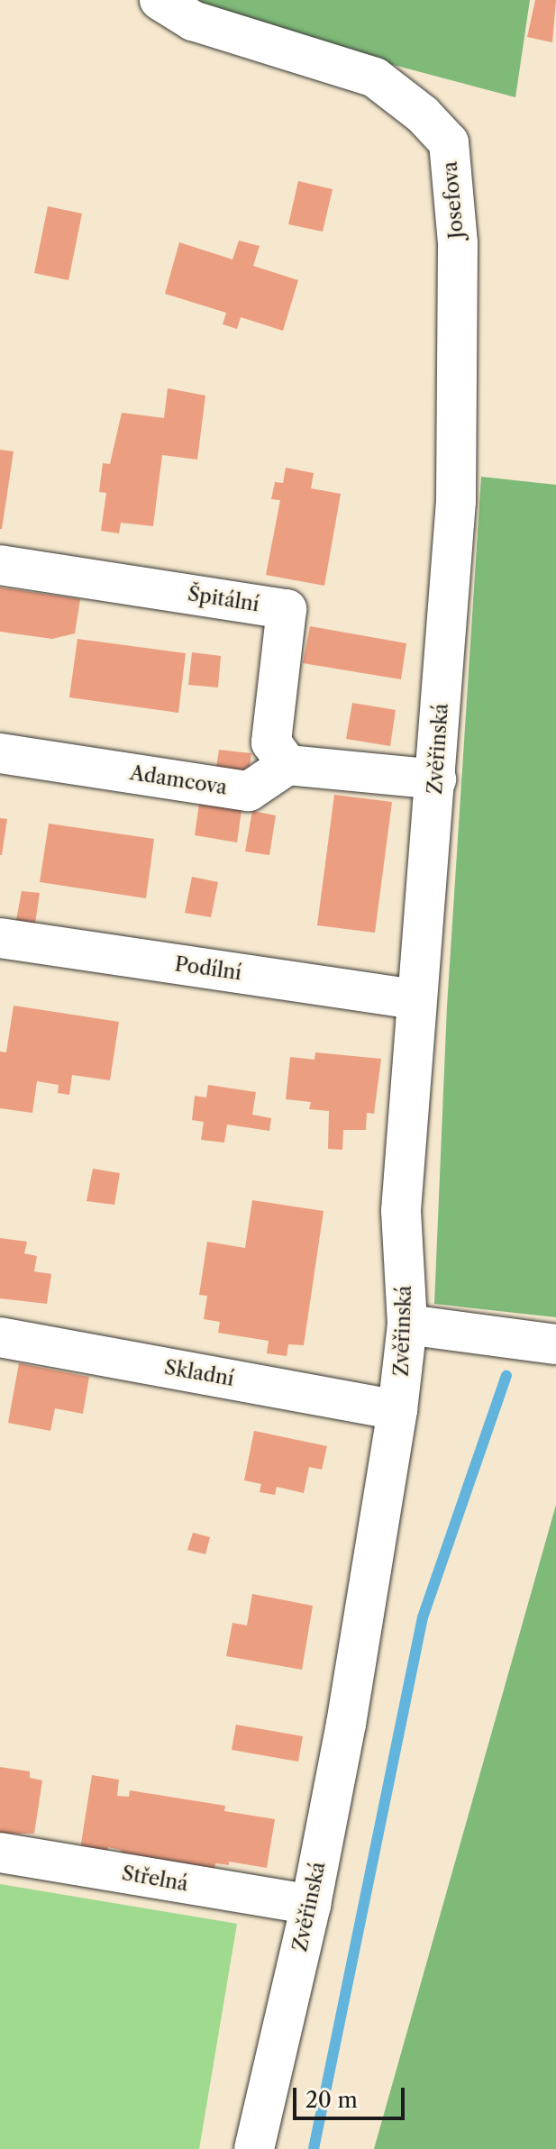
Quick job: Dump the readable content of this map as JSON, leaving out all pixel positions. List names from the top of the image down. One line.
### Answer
{"streets":{"street":["Josefova","Špitální","Zvěřinská","Adamcova","Podílní","Skladní","Střelná"]},"crossings":[["Josefova","Zvěřinská"],["Špitální","Adamcova"],["Zvěřinská","Podílní"],["Zvěřinská","Skladní"],["Zvěřinská","Střelná"]],"scale_bar":"20 m"}
